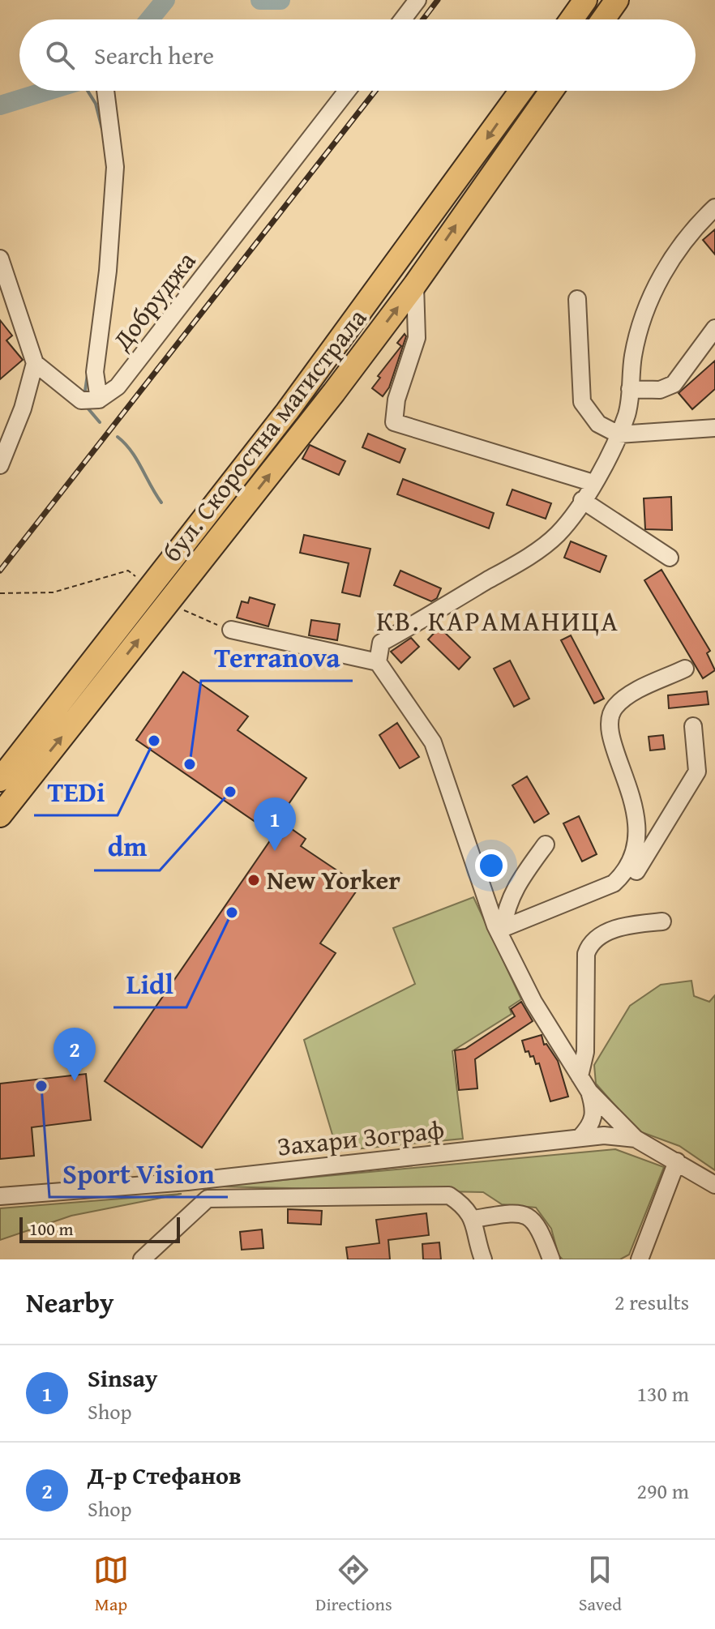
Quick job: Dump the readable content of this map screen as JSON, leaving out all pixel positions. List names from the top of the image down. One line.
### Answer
{"streets":{"highway":["бул. Скоростна магистрала"],"street":["Добруджа","Захари Зограф"]},"districts":["КВ. КАРАМАНИЦА"],"places":["TEDi","Terranova","dm","New Yorker","Lidl","Sport Vision"],"scale_bar":"100 m","page":{"search":"Search here","pins":["1","2"],"scale":"100 m","heading":["Nearby","2 results"],"list":[{"mark":"1","name":"Sinsay","note":"Shop","value":"130 m"},{"mark":"2","name":"Д-р Стефанов","note":"Shop","value":"290 m"}],"nav":["Map","Directions","Saved"]}}
